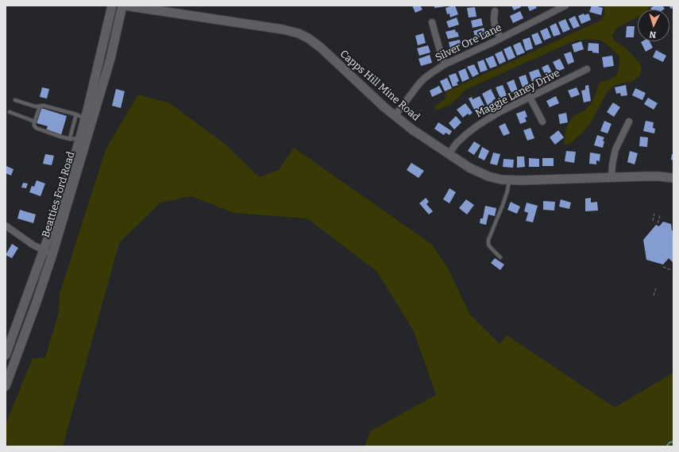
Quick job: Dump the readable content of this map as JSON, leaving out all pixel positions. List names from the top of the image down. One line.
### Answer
{"streets":{"main road":["Capps Hill Mine Road","Beatties Ford Road"],"street":["Silver Ore Lane","Maggie Laney Drive"]},"crossings":[["Silver Ore Lane","Capps Hill Mine Road"],["Capps Hill Mine Road","Maggie Laney Drive"]],"north":"bottom"}
